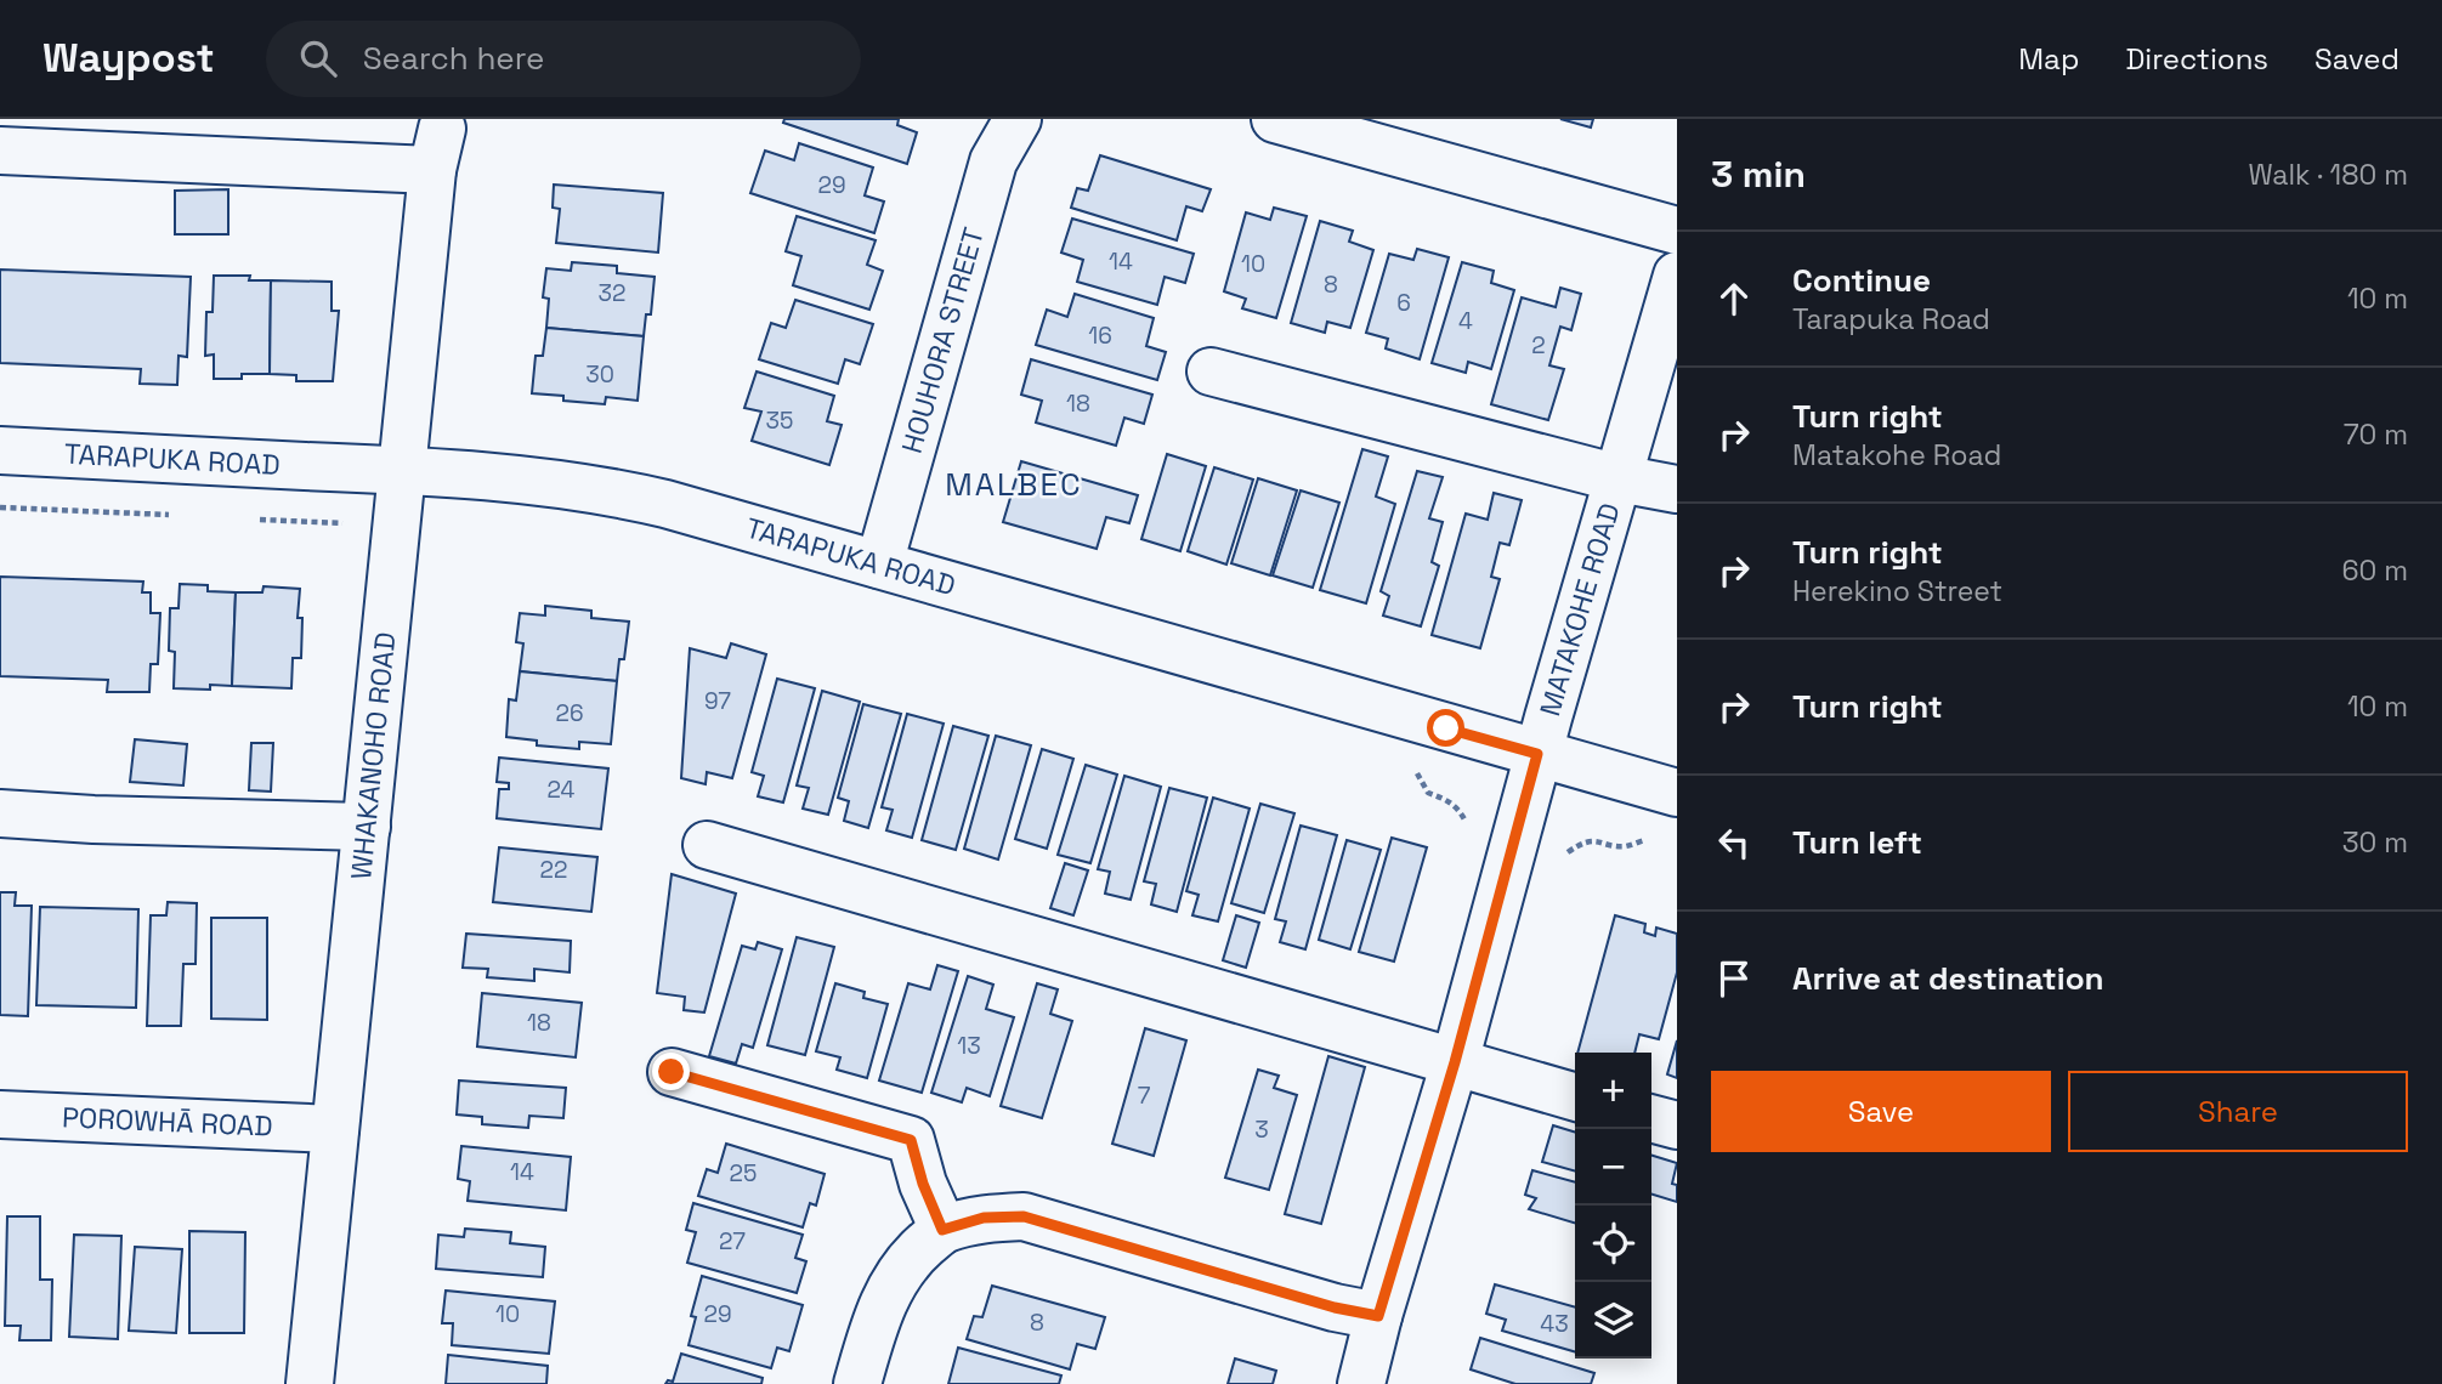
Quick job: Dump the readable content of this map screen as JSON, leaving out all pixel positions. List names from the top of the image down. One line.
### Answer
{"streets":{"street":["HOUHORA STREET","TARAPUKA ROAD","MATAKOHE ROAD","WHAKANOHO ROAD","POROWHĀ ROAD"]},"crossings":[["HOUHORA STREET","TARAPUKA ROAD"],["TARAPUKA ROAD","MATAKOHE ROAD"],["TARAPUKA ROAD","WHAKANOHO ROAD"],["WHAKANOHO ROAD","POROWHĀ ROAD"]],"districts":["MALBEC"],"house_numbers":["29","14","10","8","32","6","4","16","2","30","18","35","97","26","24","22","18","13","7","3","14","25","27","10","29","8","43"],"page":{"header":"Waypost","search":"Search here","nav":["Map","Directions","Saved"],"heading":["3 min","Walk · 180 m"],"list":[["Continue","Tarapuka Road","10 m"],["Turn right","Matakohe Road","70 m"],["Turn right","Herekino Street","60 m"],["Turn right","10 m"],["Turn left","30 m"],"Arrive at destination"],"buttons":["Save","Share"],"map_buttons":["+","−"]}}
